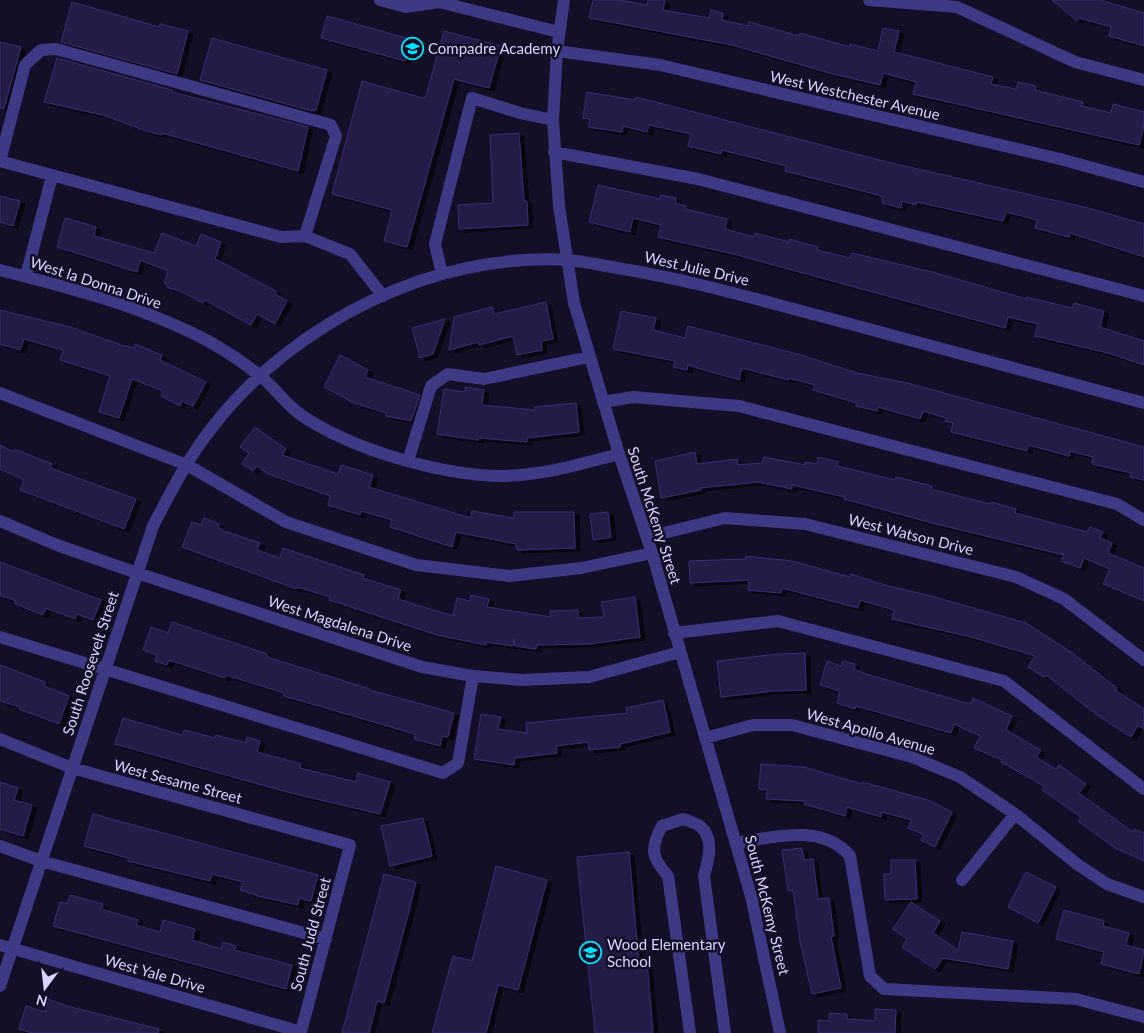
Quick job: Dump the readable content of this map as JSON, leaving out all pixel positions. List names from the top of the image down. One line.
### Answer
{"streets":{"street":["West Westchester Avenue","West Julie Drive","West la Donna Drive","South McKemy Street","West Watson Drive","West Magdalena Drive","South Roosevelt Street","West Apollo Avenue","West Sesame Street","South Judd Street","West Yale Drive"]},"crossings":[["West Westchester Avenue","South McKemy Street"],["West Julie Drive","West la Donna Drive"],["West Julie Drive","South McKemy Street"],["West Julie Drive","South Roosevelt Street"],["West la Donna Drive","South McKemy Street"],["West la Donna Drive","South Roosevelt Street"],["South McKemy Street","West Watson Drive"],["South McKemy Street","West Magdalena Drive"],["South McKemy Street","West Apollo Avenue"],["West Magdalena Drive","South Roosevelt Street"],["South Roosevelt Street","West Sesame Street"],["South Roosevelt Street","West Yale Drive"],["West Sesame Street","South Judd Street"],["South Judd Street","West Yale Drive"]],"places":{"school or university":["Compadre Academy","Wood Elementary School"]},"north":"bottom"}
